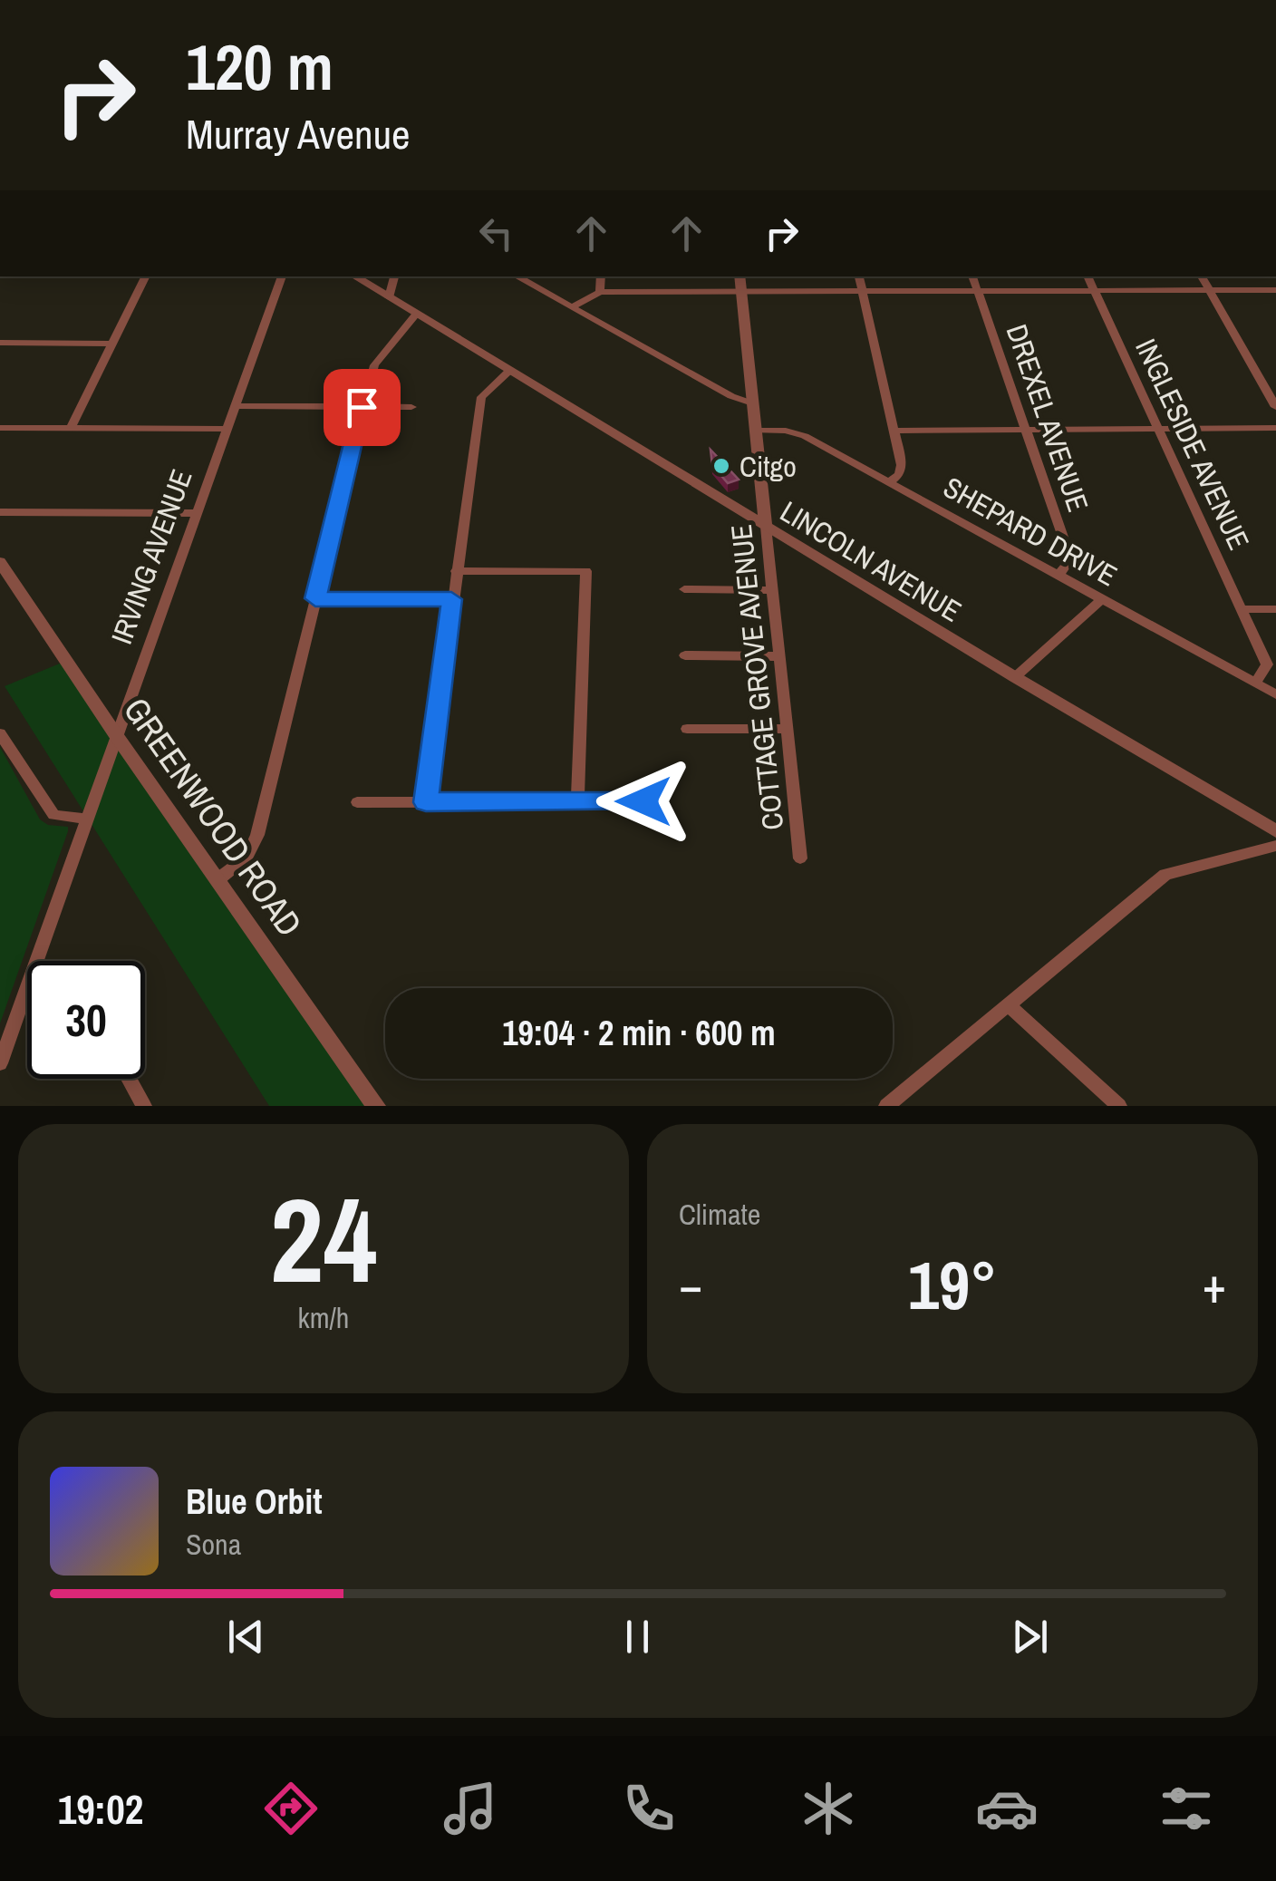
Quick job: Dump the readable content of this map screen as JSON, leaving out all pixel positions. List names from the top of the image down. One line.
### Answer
{"streets":{"street":["DREXEL AVENUE","INGLESIDE AVENUE","SHEPARD DRIVE","IRVING AVENUE","LINCOLN AVENUE","COTTAGE GROVE AVENUE","GREENWOOD ROAD"]},"crossings":[["DREXEL AVENUE","SHEPARD DRIVE"],["INGLESIDE AVENUE","SHEPARD DRIVE"],["SHEPARD DRIVE","COTTAGE GROVE AVENUE"],["IRVING AVENUE","GREENWOOD ROAD"],["LINCOLN AVENUE","COTTAGE GROVE AVENUE"]],"places":["Citgo"],"page":{"turn":["120 m","Murray Avenue"],"limit":"30","trip":"19:04 · 2 min · 600 m","tile":[["24","km/h"],"Climate"],"heat":["−","19°","+"],"song":["Blue Orbit","Sona"],"tabs":"19:02"}}
